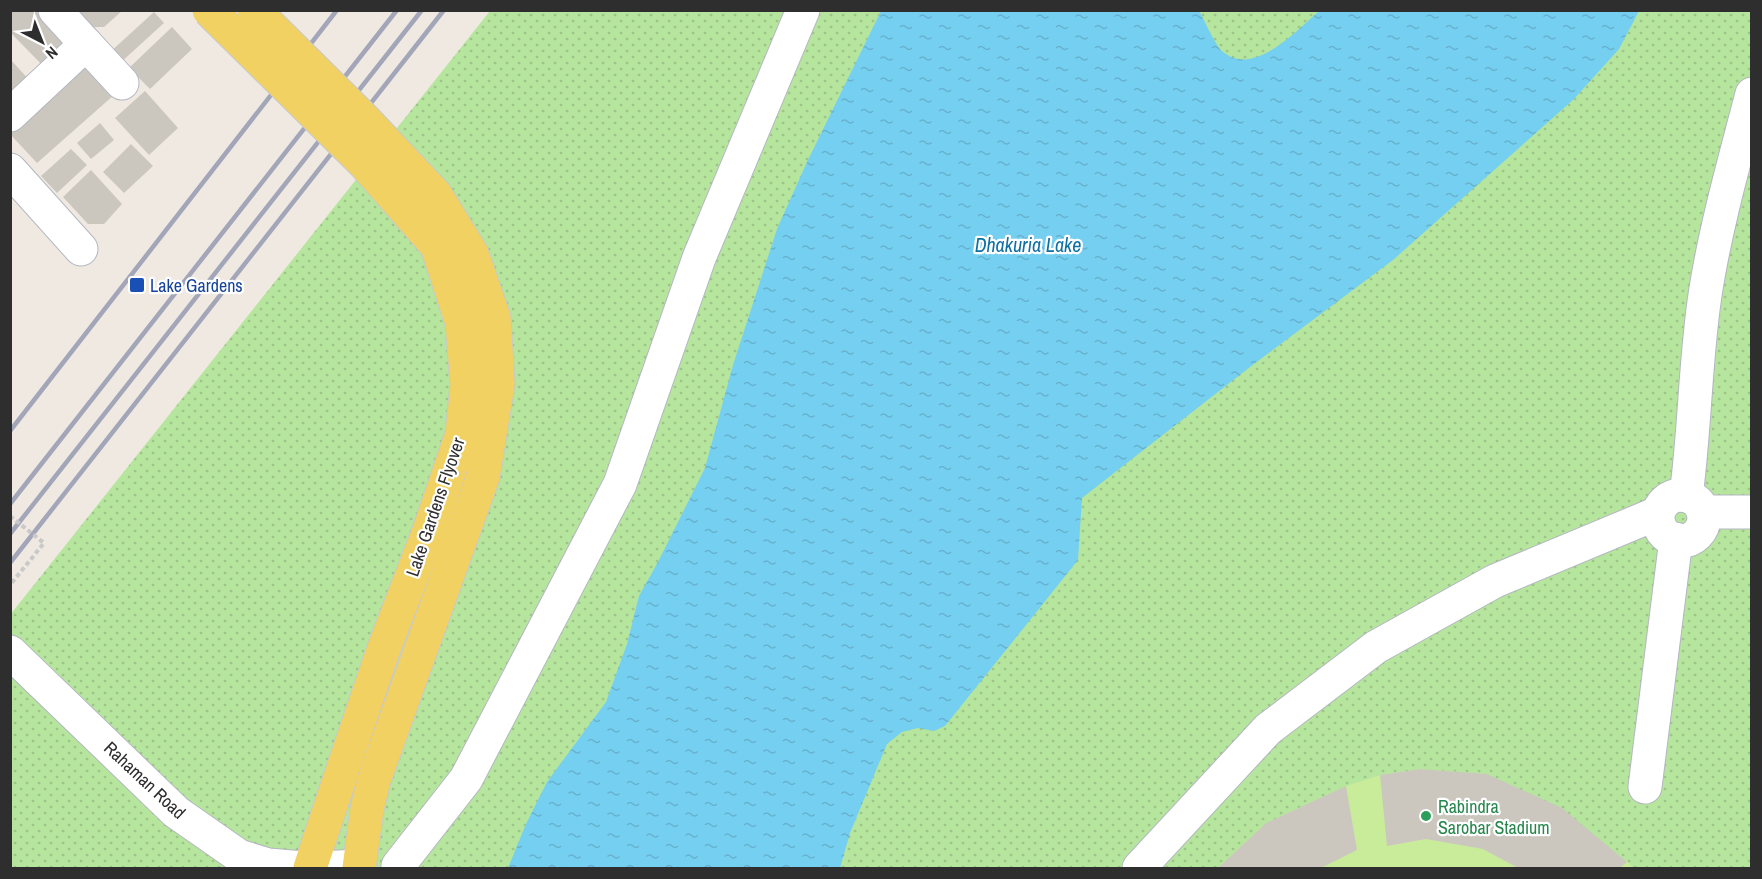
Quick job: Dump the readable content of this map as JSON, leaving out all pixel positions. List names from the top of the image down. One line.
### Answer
{"streets":{"main road":["Lake Gardens Flyover"],"street":["Rahaman Road"]},"water":["Dhakuria Lake"],"places":{"transit":["Lake Gardens"],"other":["Rabindra Sarobar Stadium"]},"north":"bottom right"}
